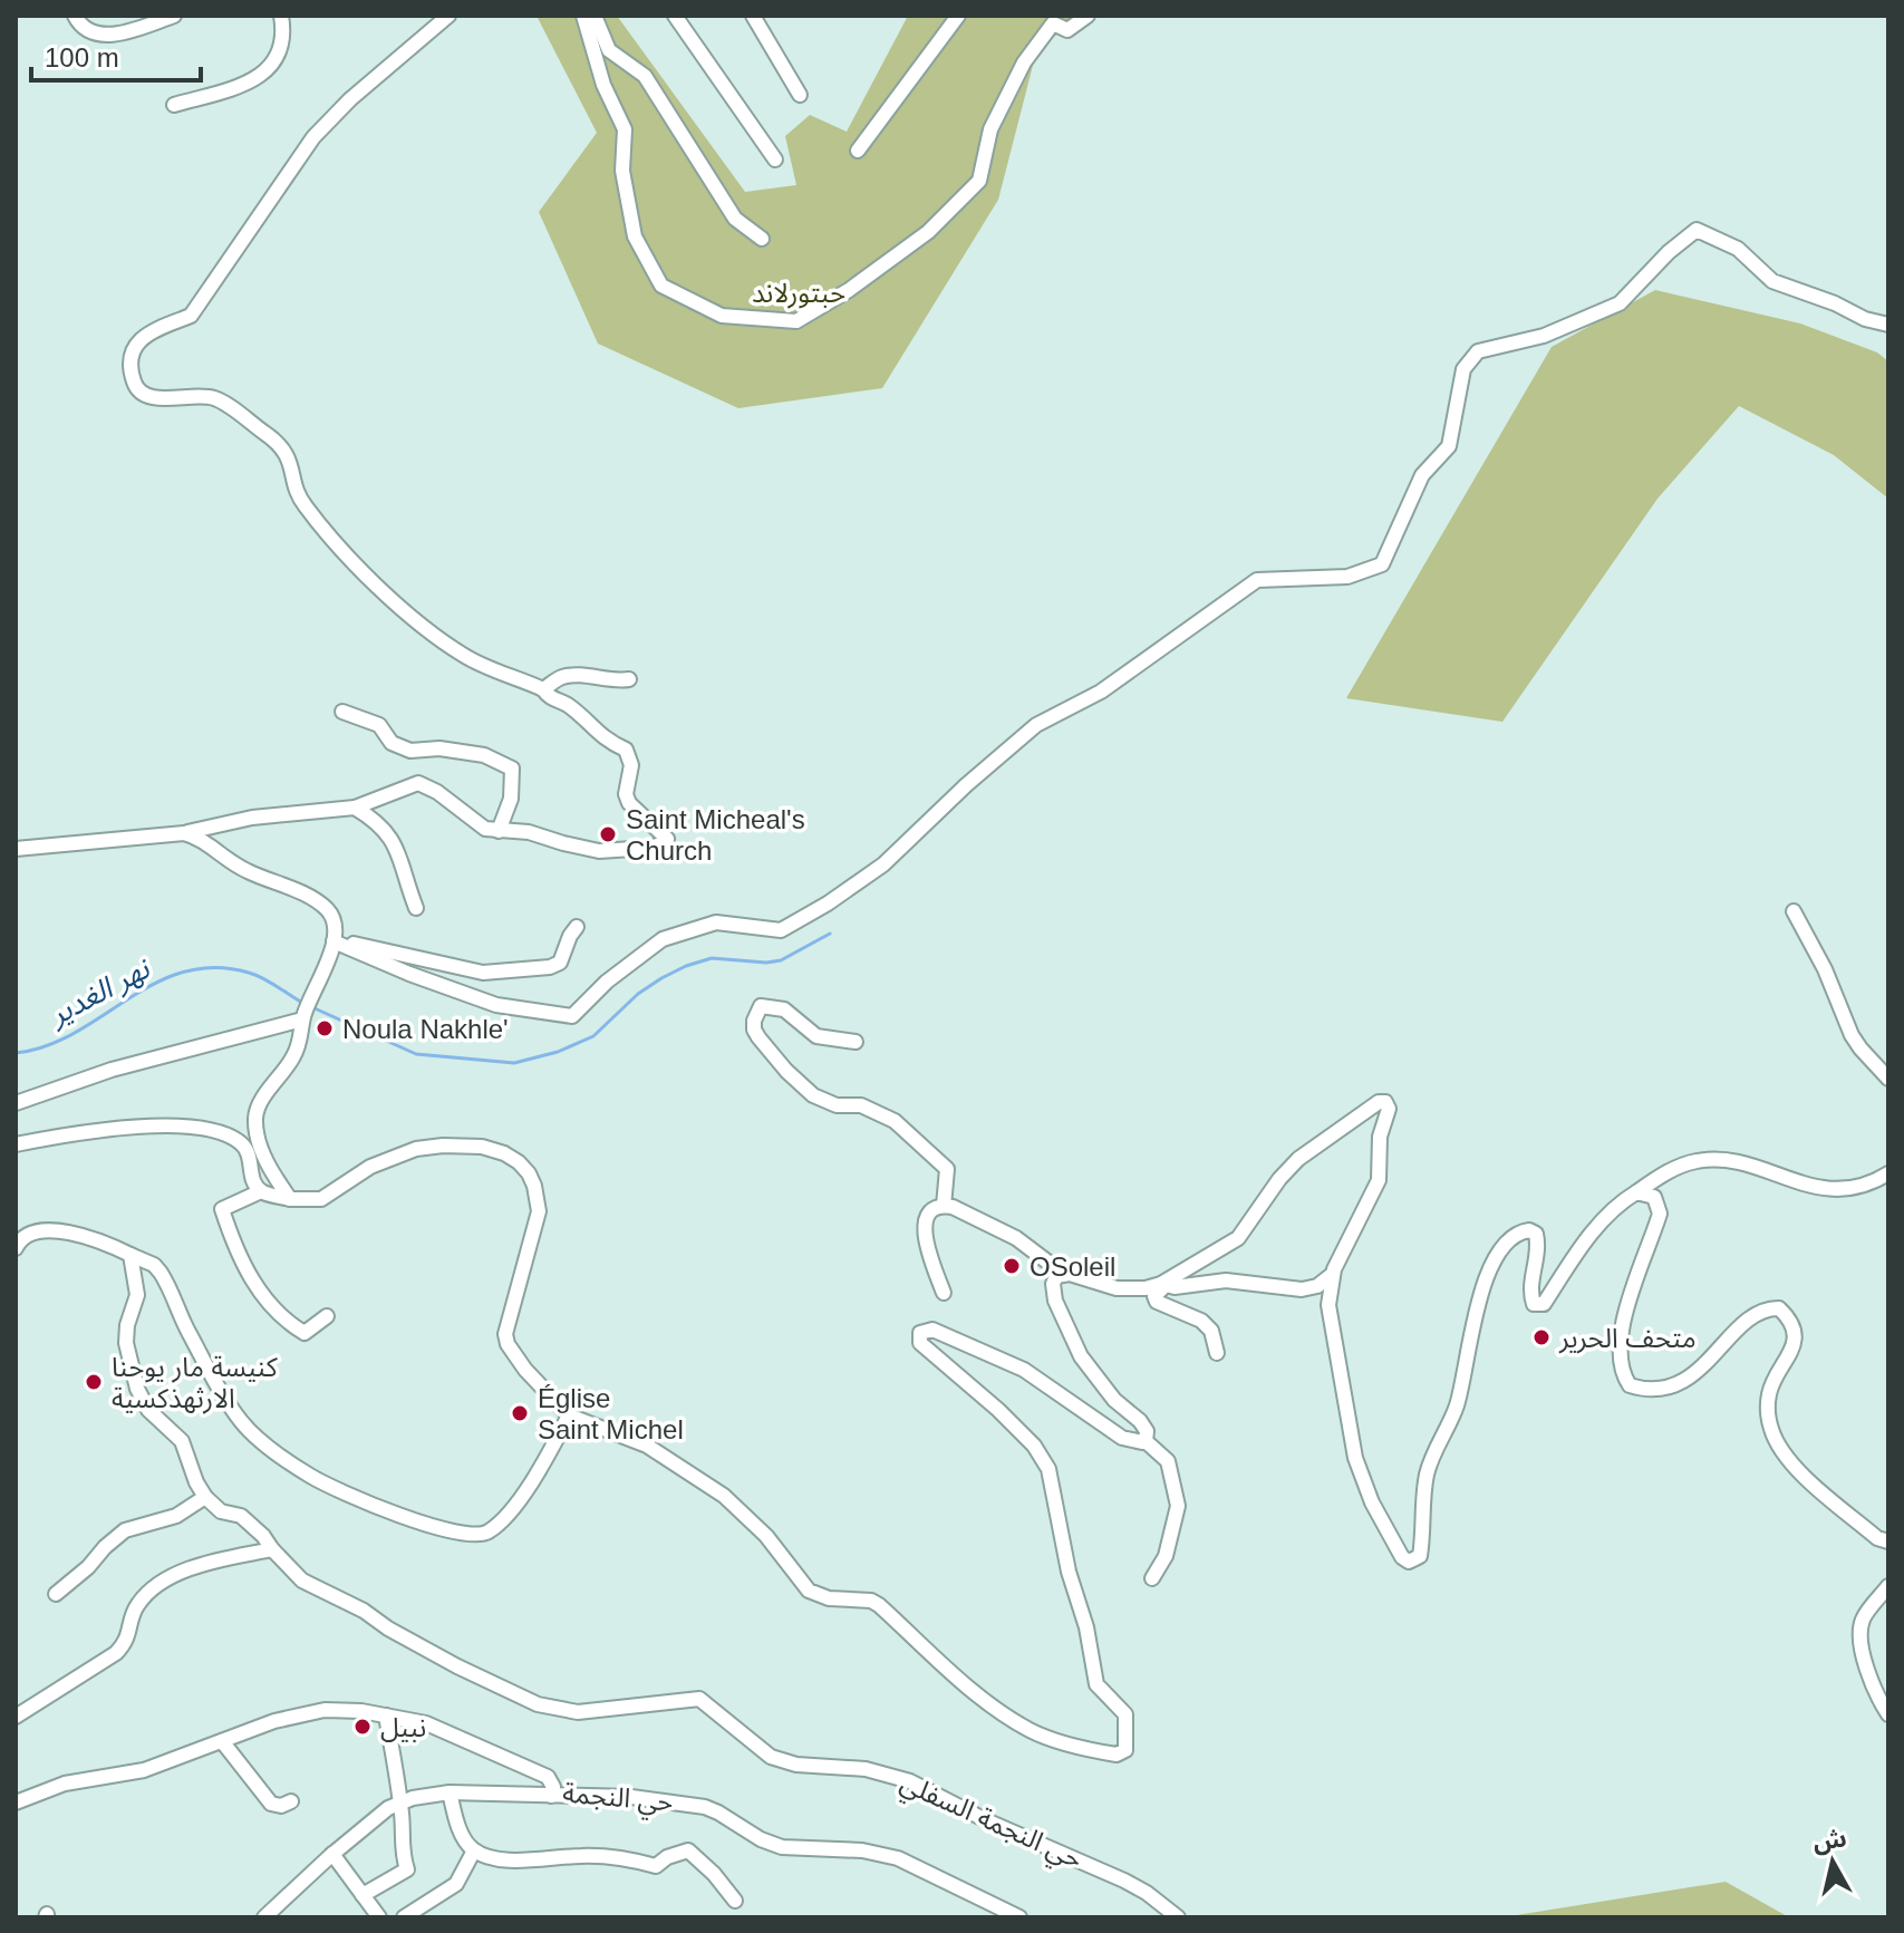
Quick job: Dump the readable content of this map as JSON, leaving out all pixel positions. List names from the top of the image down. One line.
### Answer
{"streets":{"street":["حي النجمة","حي النجمة السفلي"]},"water":["نهر الغدير"],"parks":["حبتورلاند"],"places":["Saint Micheal's Church","Noula Nakhle'","OSoleil","متحف الحرير","كنيسة مار يوحنا الارثهذكسية","Église Saint Michel","نبيل"],"scale_bar":"100 m","north":"top"}
